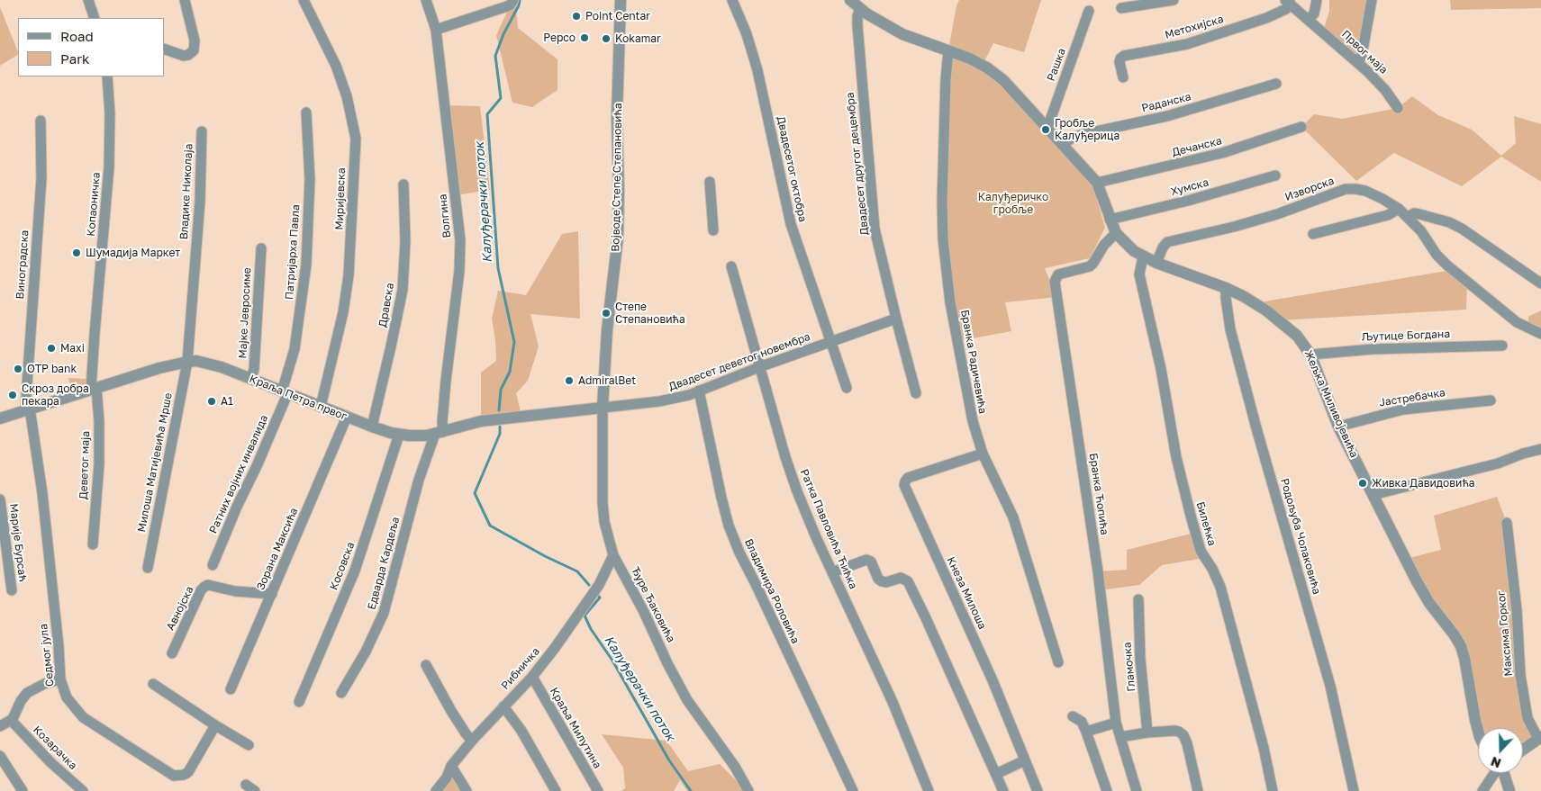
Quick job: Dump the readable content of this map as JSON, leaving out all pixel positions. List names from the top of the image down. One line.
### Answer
{"streets":{"street":["Метохијска","Првог маја","Рашка","Раданска","Дечанска","Двадесет другог децембра","Двадесетог октобра","Војводе Степе Степановића","Хумска","Изворска","Владике Николаја","Миријевска","Копаоничка","Волгина","Патријарха Павла","Виноградска","Дравска","Мајке Јевросиме","Љутице Богдана","Двадесет деветог новембра","Бранка Радичевића","Краља Петра првог","Јастребачка","Жељка Миливојевића","Милоша Матијевића Мрше","Деветог маја","Ратних војних инвалида","Бранка Ћопића","Билећка","Ратка Павловића Ћићка","Родољуба Чолаковића","Марије Бурсаћ","Зорана Максића","Едварда Кардеља","Косовска","Владимира Роловића","Кнеза Милоша","Ђуре Ђаковића","Авнојска","Максима Горког","Седмог јула","Гламочка","Рибничка","Краља Милутина","Козарачка"]},"crossings":[["Метохијска","Првог маја"],["Рашка","Жељка Миливојевића"],["Раданска","Жељка Миливојевића"],["Дечанска","Жељка Миливојевића"],["Двадесет другог децембра","Двадесет деветог новембра"],["Двадесет другог децембра","Жељка Миливојевића"],["Двадесетог октобра","Двадесет деветог новембра"],["Војводе Степе Степановића","Двадесет деветог новембра"],["Војводе Степе Степановића","Краља Петра првог"],["Војводе Степе Степановића","Ђуре Ђаковића"],["Хумска","Жељка Миливојевића"],["Изворска","Жељка Миливојевића"],["Владике Николаја","Краља Петра првог"],["Владике Николаја","Милоша Матијевића Мрше"],["Миријевска","Краља Петра првог"],["Копаоничка","Краља Петра првог"],["Копаоничка","Деветог маја"],["Волгина","Краља Петра првог"],["Волгина","Едварда Кардеља"],["Патријарха Павла","Краља Петра првог"],["Патријарха Павла","Ратних војних инвалида"],["Виноградска","Краља Петра првог"],["Виноградска","Седмог јула"],["Дравска","Краља Петра првог"],["Мајке Јевросиме","Краља Петра првог"],["Љутице Богдана","Жељка Миливојевића"],["Двадесет деветог новембра","Краља Петра првог"],["Двадесет деветог новембра","Ратка Павловића Ћићка"],["Двадесет деветог новембра","Владимира Роловића"],["Двадесет деветог новембра","Ђуре Ђаковића"],["Бранка Радичевића","Жељка Миливојевића"],["Бранка Радичевића","Кнеза Милоша"],["Краља Петра првог","Милоша Матијевића Мрше"],["Краља Петра првог","Деветог маја"],["Краља Петра првог","Ратних војних инвалида"],["Краља Петра првог","Зорана Максића"],["Краља Петра првог","Едварда Кардеља"],["Краља Петра првог","Косовска"],["Краља Петра првог","Ђуре Ђаковића"],["Краља Петра првог","Седмог јула"],["Јастребачка","Жељка Миливојевића"],["Жељка Миливојевића","Бранка Ћопића"],["Жељка Миливојевића","Билећка"],["Жељка Миливојевића","Родољуба Чолаковића"],["Зорана Максића","Авнојска"],["Ђуре Ђаковића","Рибничка"],["Рибничка","Краља Милутина"]],"water":["Калуђерачки поток"],"parks":["Калуђеричко гробље"],"places":["Point Centar","Pepco","Kokamar","Гробље Калуђерица","Шумадија Маркет","Степе Степановића","Maxi","OTP bank","AdmiralBet","Скроз добра пекара","A1","Живка Давидовића"],"legend":["Road","Park"],"north":"bottom"}
